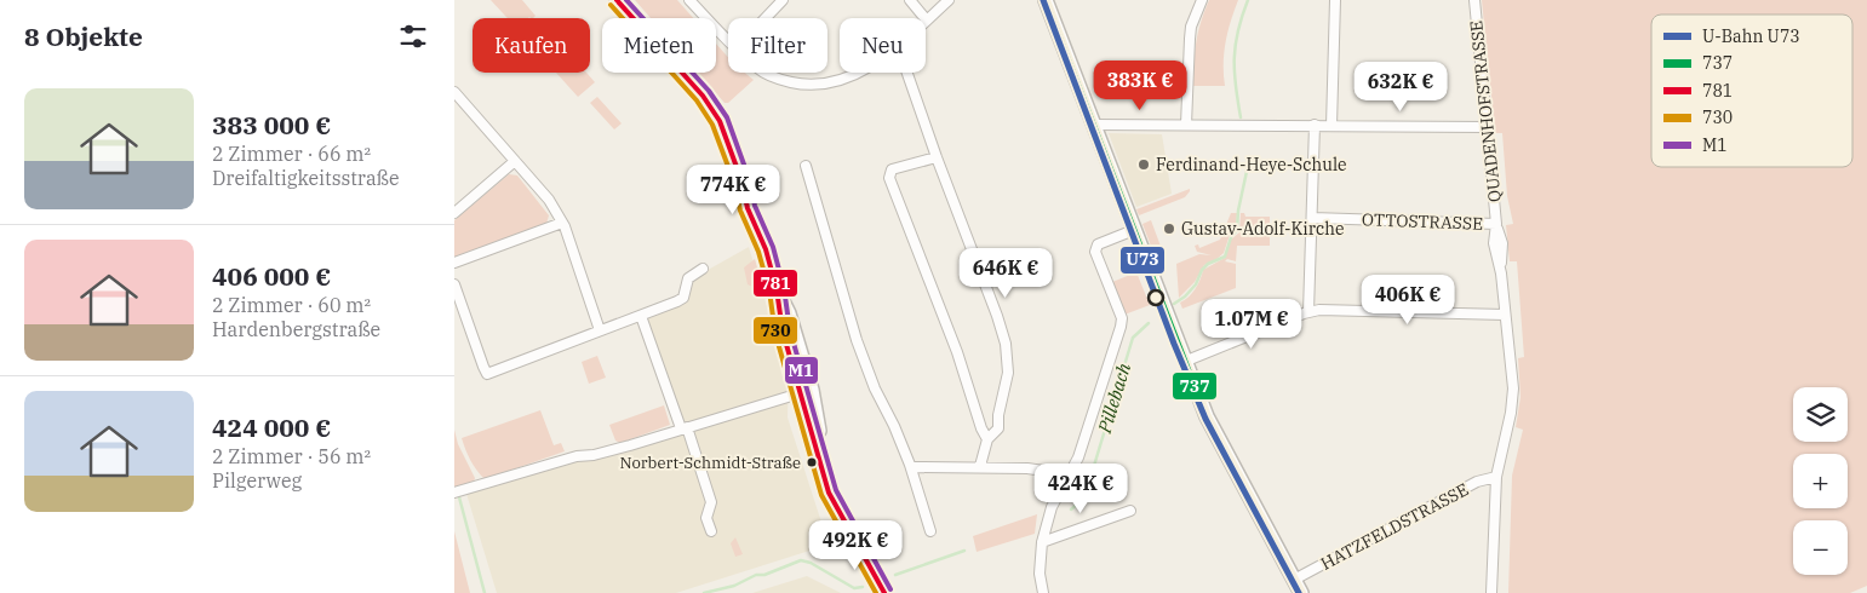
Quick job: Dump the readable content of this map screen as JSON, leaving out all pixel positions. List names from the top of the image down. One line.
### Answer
{"streets":{"street":["QUADENHOFSTRASSE","OTTOSTRASSE","HATZFELDSTRASSE"]},"crossings":[["QUADENHOFSTRASSE","OTTOSTRASSE"],["QUADENHOFSTRASSE","HATZFELDSTRASSE"]],"water":["Pillebach"],"places":["Ferdinand-Heye-Schule","Gustav-Adolf-Kirche","Norbert-Schmidt-Straße"],"lines":["metro line U73","transit line 737","transit line 781","transit line M1","transit line 730"],"legend":["U-Bahn U73","737","781","730","M1"],"page":{"heading":"8 Objekte","chip":["Kaufen","Mieten","Filter","Neu"],"price":["383K €","632K €","774K €","646K €","406K €","1.07M €","424K €","492K €"],"list":[{"name":"383 000 €","note":"2 Zimmer · 66 m² · Dreifaltigkeitsstraße"},{"name":"406 000 €","note":"2 Zimmer · 60 m² · Hardenbergstraße"},{"name":"424 000 €","note":"2 Zimmer · 56 m² · Pilgerweg"}],"map_buttons":["+","−"]}}
